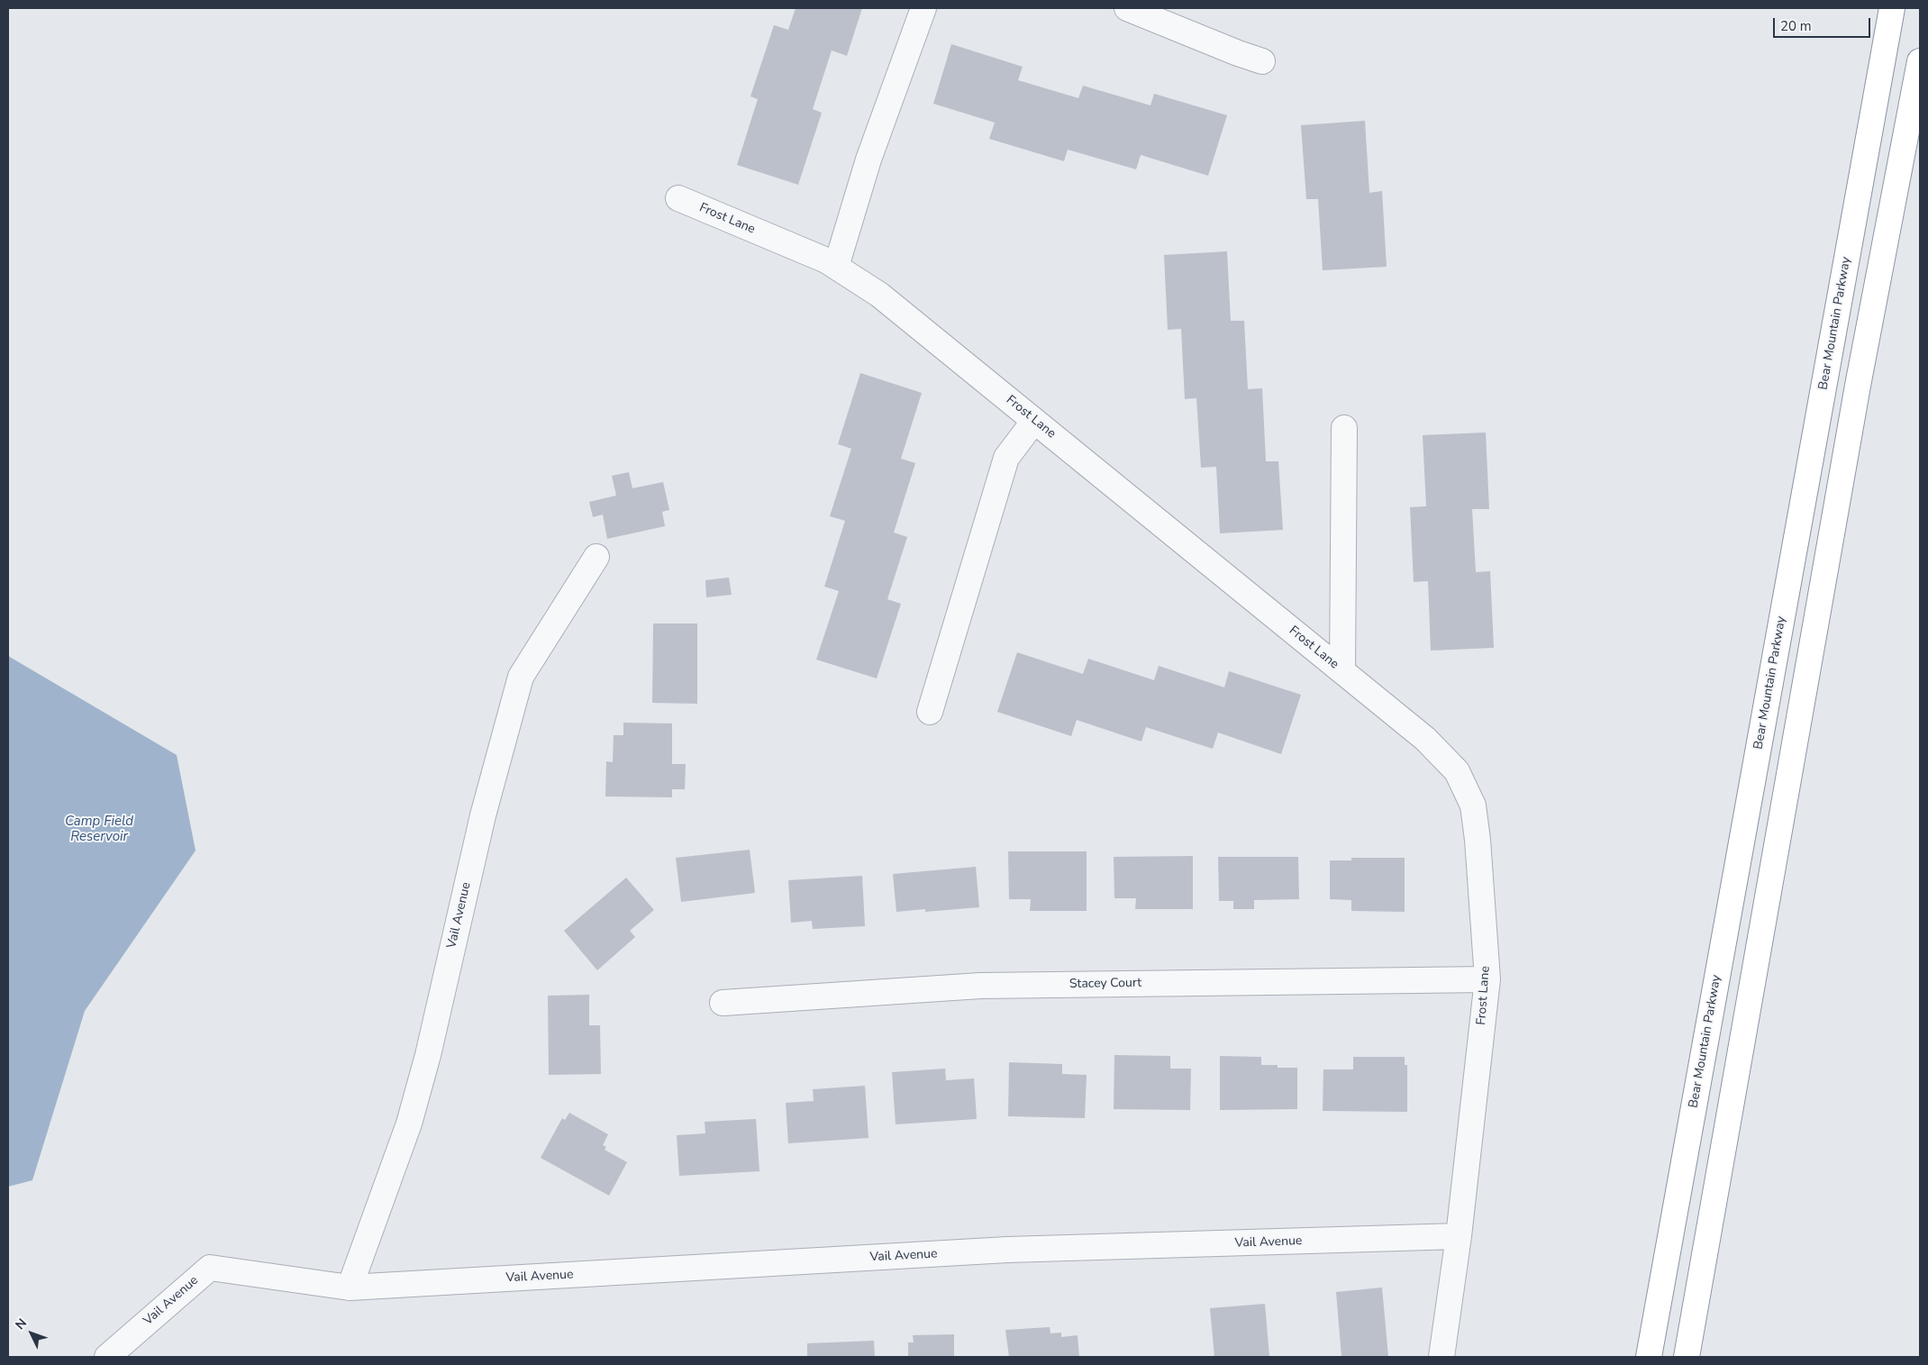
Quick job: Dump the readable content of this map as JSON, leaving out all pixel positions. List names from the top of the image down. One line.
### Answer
{"streets":{"highway":["Bear Mountain Parkway"],"street":["Frost Lane","Vail Avenue","Stacey Court"]},"crossings":[["Frost Lane","Vail Avenue"],["Frost Lane","Stacey Court"]],"water":["Camp Field Reservoir"],"scale_bar":"20 m","north":"top left"}
